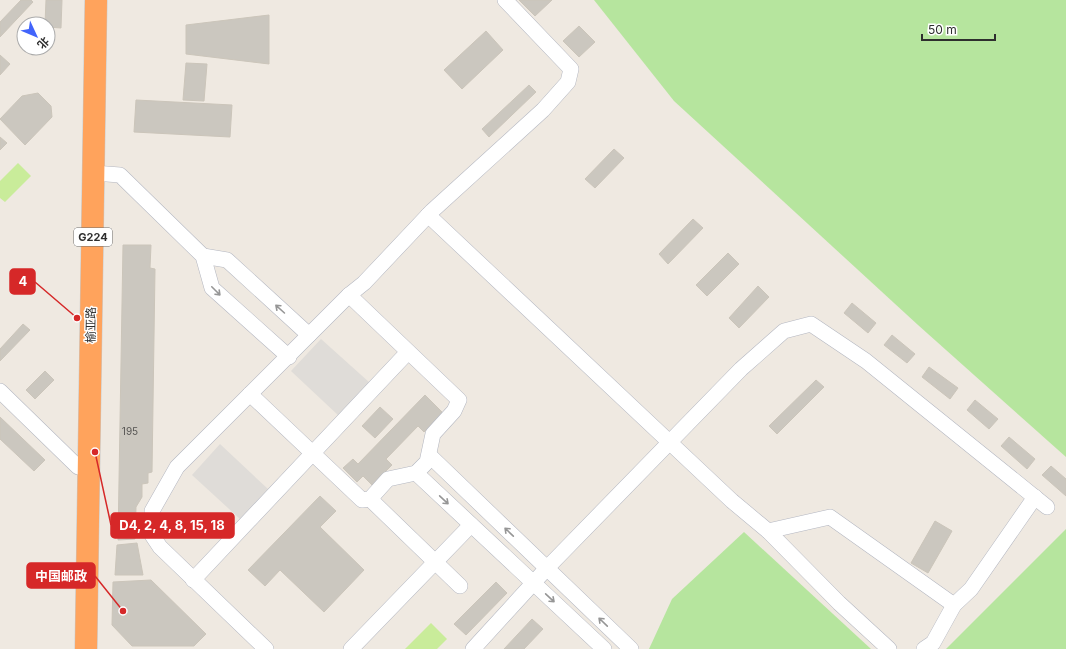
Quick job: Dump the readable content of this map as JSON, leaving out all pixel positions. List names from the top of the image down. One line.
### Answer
{"streets":{"highway":["G224","榆亚路"]},"places":["4","D4, 2, 4, 8, 15, 18","中国邮政"],"house_numbers":["195"],"scale_bar":"50 m","north":"bottom right"}
